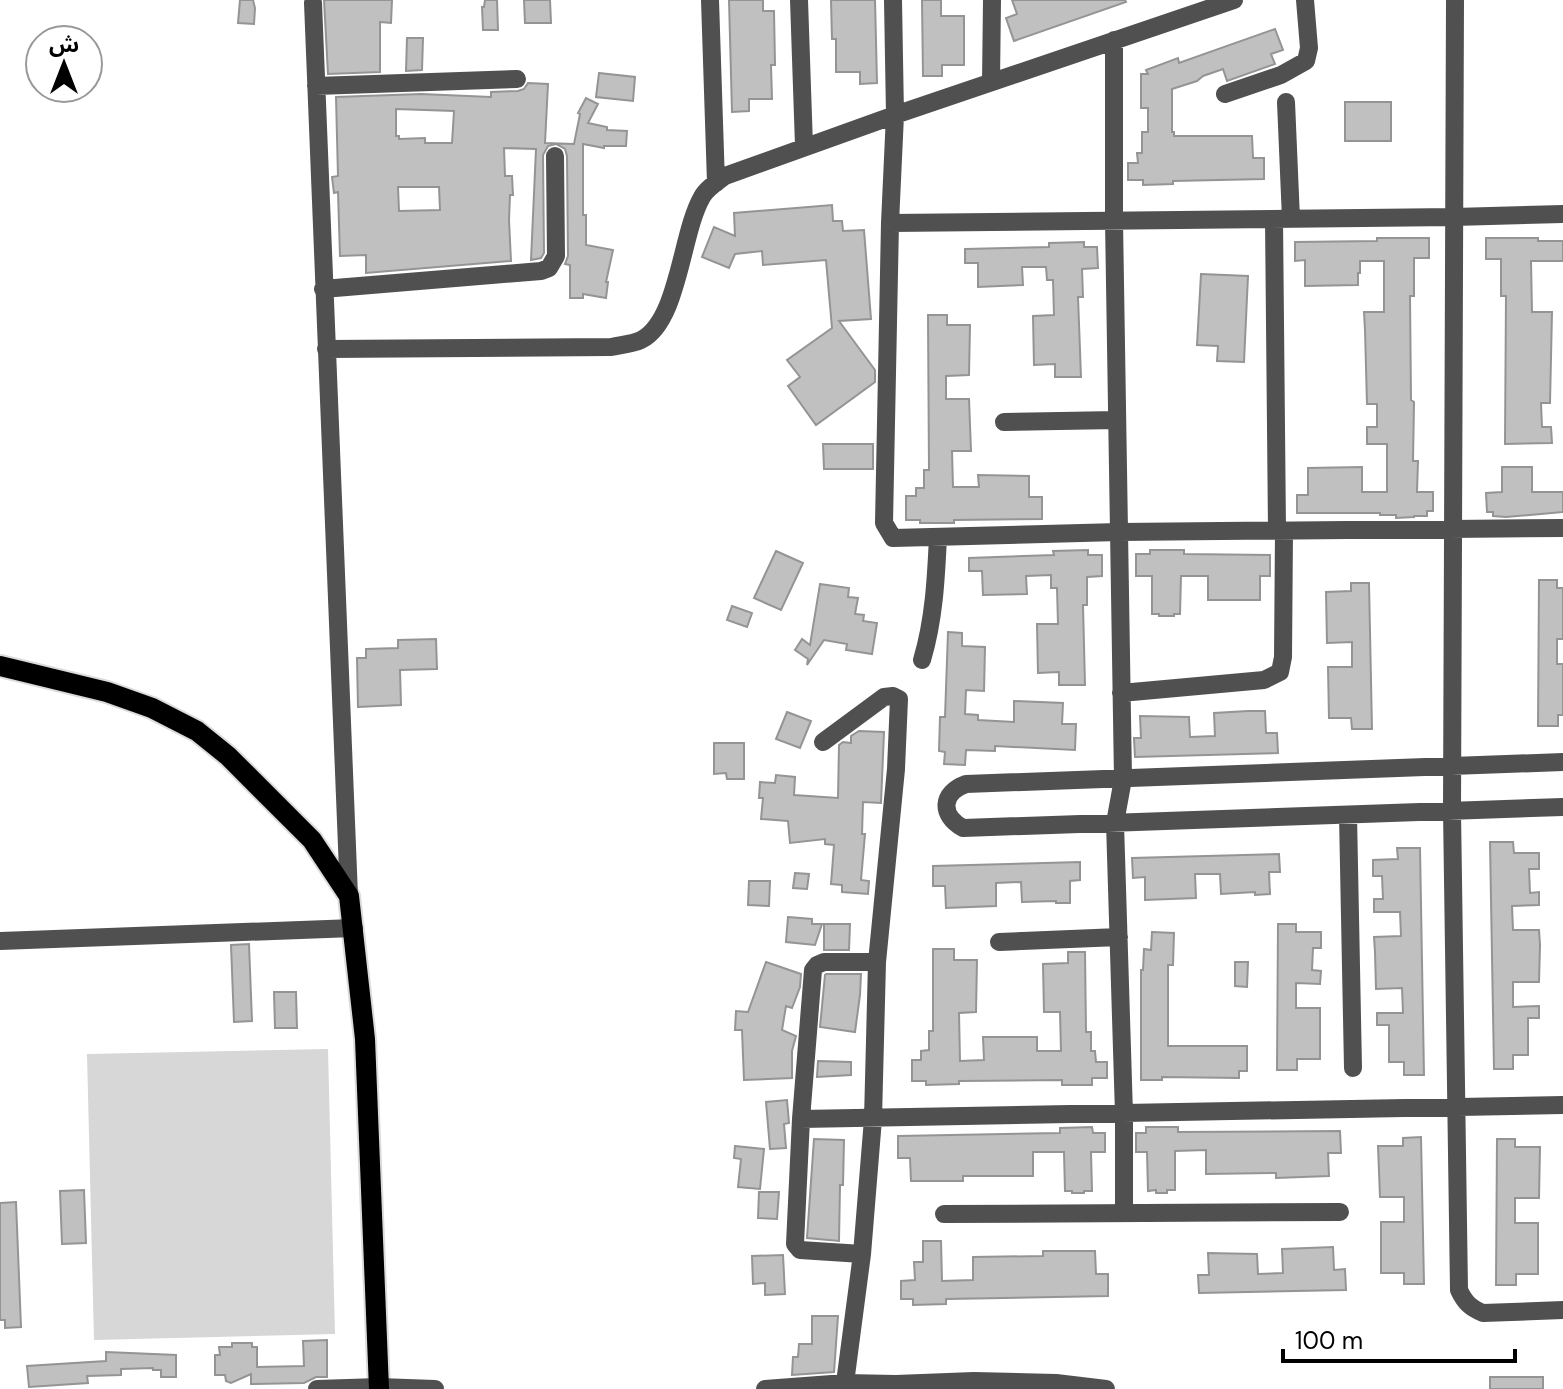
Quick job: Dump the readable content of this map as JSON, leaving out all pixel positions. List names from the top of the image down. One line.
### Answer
{"scale_bar":"100 m","north":"top"}
